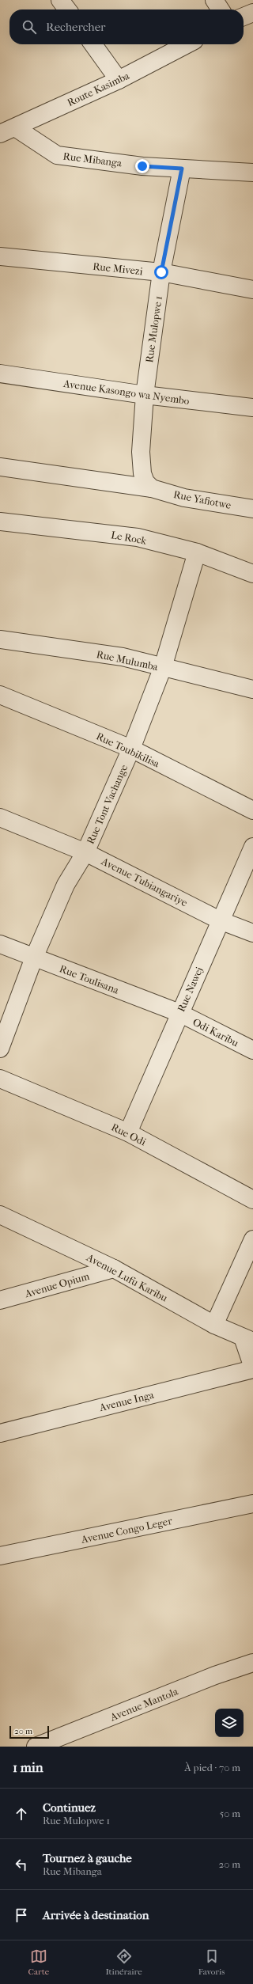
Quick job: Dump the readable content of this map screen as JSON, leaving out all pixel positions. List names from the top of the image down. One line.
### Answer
{"streets":{"street":["Route Kasimba","Rue Mibanga","Rue Mivezi","Rue Mulopwe 1","Avenue Kasongo wa Nyembo","Rue Yafiotwe","Le Rock","Rue Mulumba","Rue Toubikilisa","Rue Tont Vachange","Avenue Tubiangariye","Rue Toulisana","Rue Nawej","Odi Karibu","Rue Odi","Avenue Lufu Karibu","Avenue Opium","Avenue Inga","Avenue Congo Leger","Avenue Mantola"]},"crossings":[["Route Kasimba","Rue Mibanga"],["Rue Mibanga","Rue Mulopwe 1"],["Rue Mivezi","Rue Mulopwe 1"],["Rue Mulopwe 1","Avenue Kasongo wa Nyembo"],["Rue Mulopwe 1","Rue Yafiotwe"],["Le Rock","Rue Tont Vachange"],["Rue Mulumba","Rue Tont Vachange"],["Rue Toubikilisa","Rue Tont Vachange"],["Rue Tont Vachange","Avenue Tubiangariye"],["Rue Tont Vachange","Rue Toulisana"],["Avenue Tubiangariye","Rue Nawej"],["Rue Toulisana","Rue Nawej"],["Rue Toulisana","Odi Karibu"],["Rue Nawej","Odi Karibu"],["Rue Nawej","Rue Odi"],["Avenue Lufu Karibu","Avenue Opium"]],"scale_bar":"20 m","page":{"search":"Rechercher","scale":"20 m","heading":["1 min","À pied · 70 m"],"list":[["Continuez","Rue Mulopwe 1","50 m"],["Tournez à gauche","Rue Mibanga","20 m"],"Arrivée à destination"],"nav":["Carte","Itinéraire","Favoris"]}}
